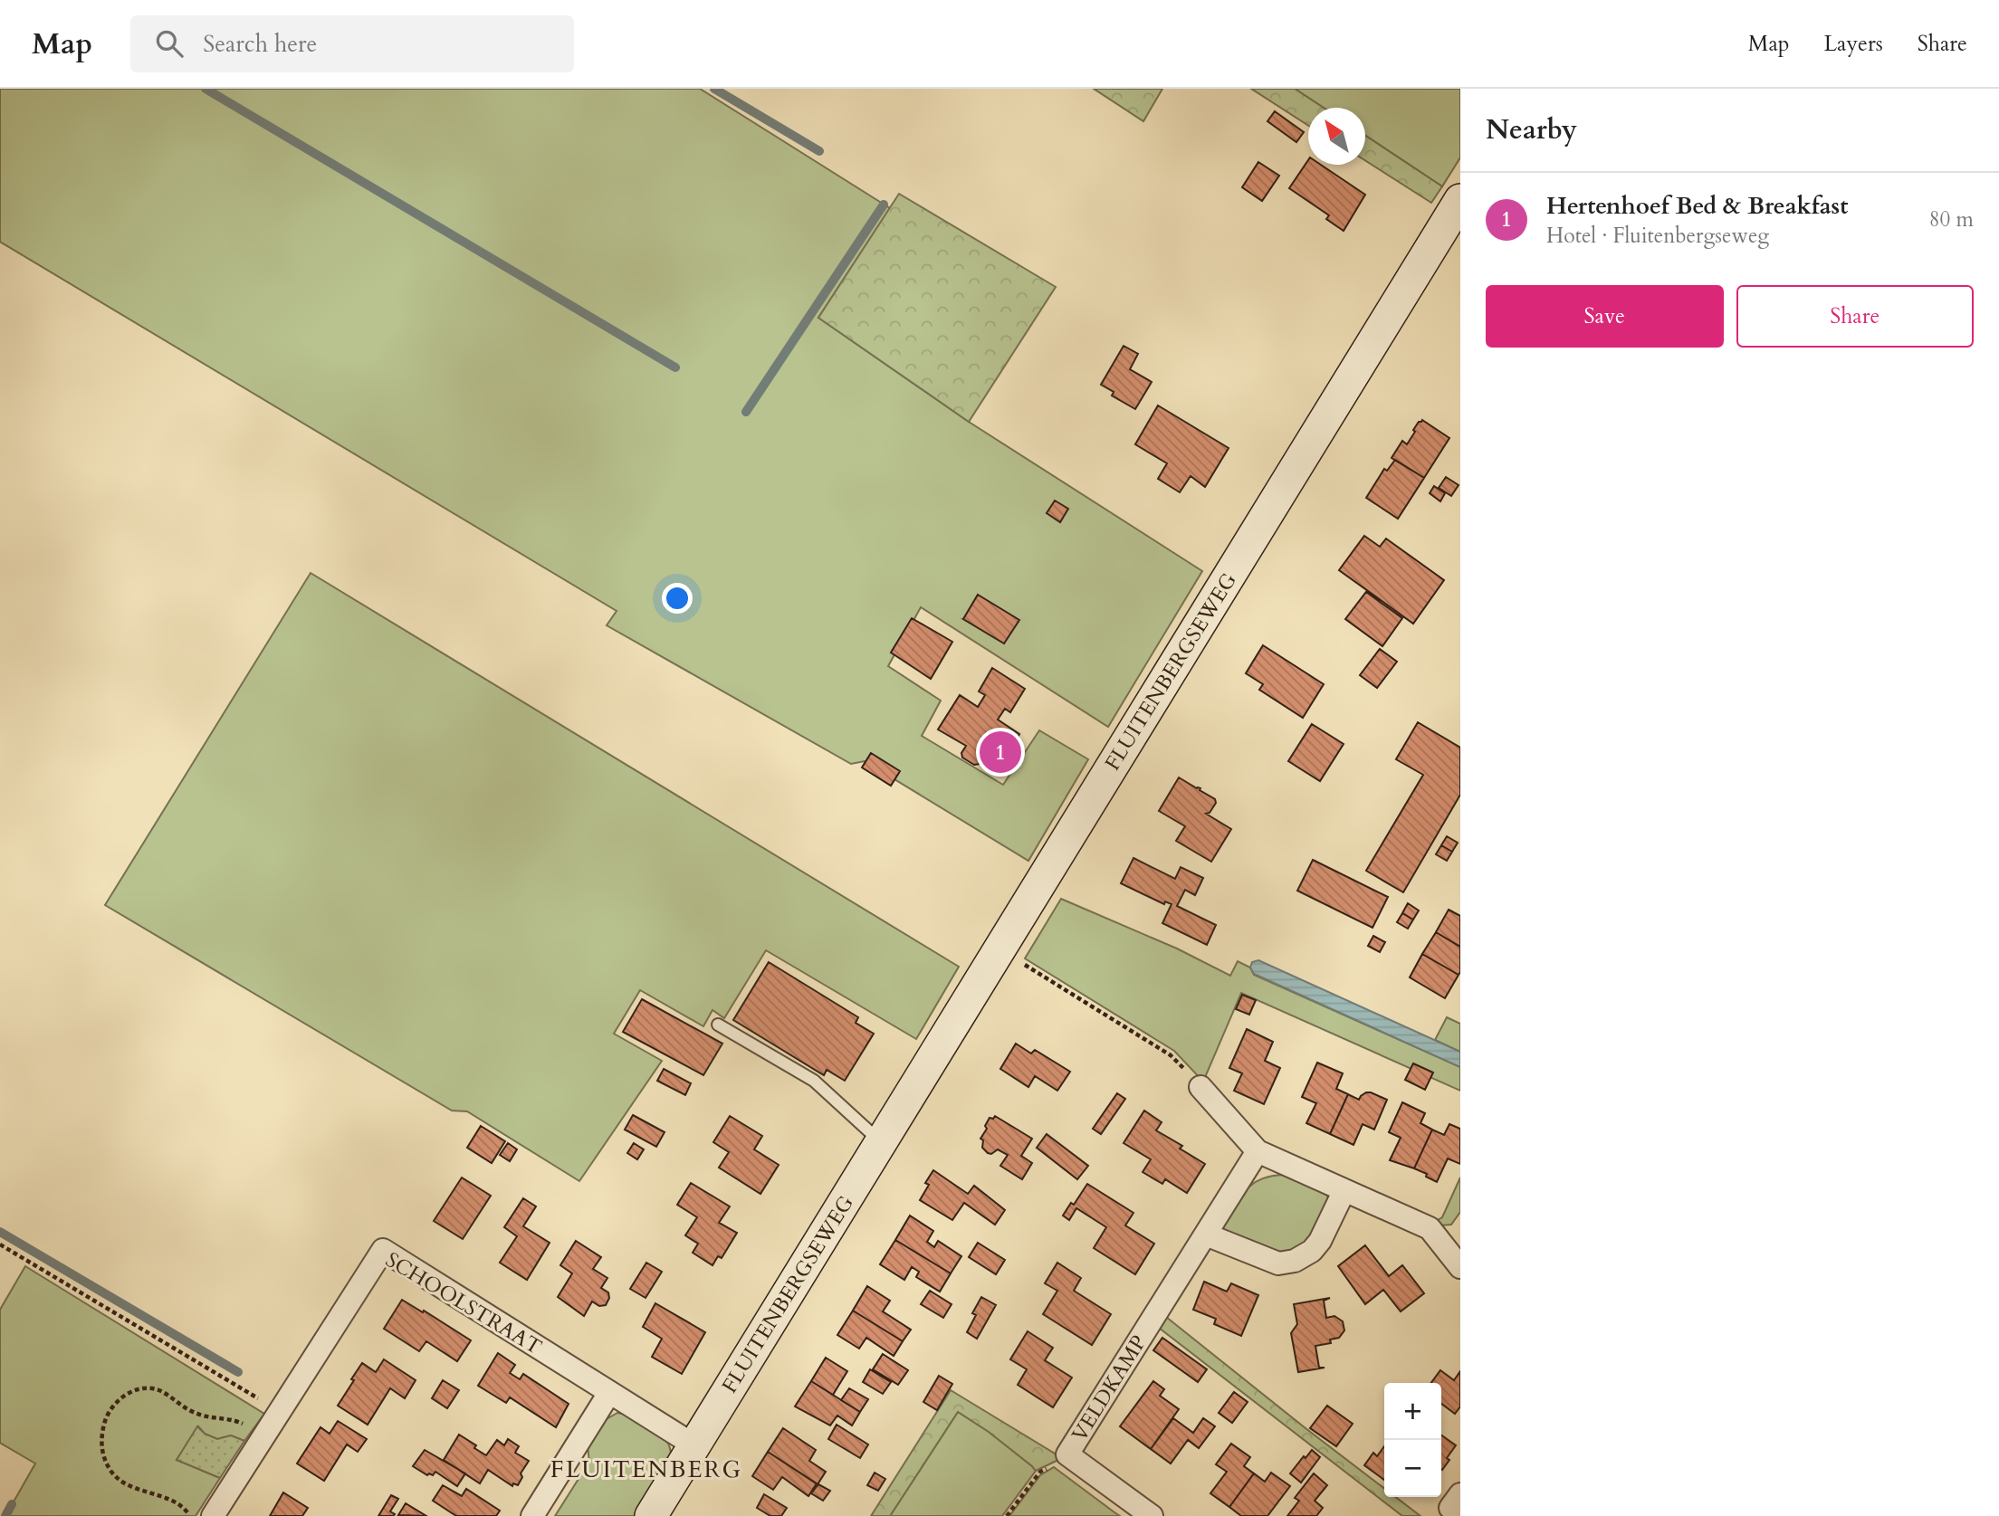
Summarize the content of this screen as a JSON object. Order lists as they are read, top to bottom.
{
  "streets": {
    "street": ["FLUITENBERGSEWEG", "SCHOOLSTRAAT", "VELDKAMP"]
  },
  "districts": ["FLUITENBERG"],
  "north": "top left",
  "page": {
    "header": "Map",
    "search": "Search here",
    "nav": ["Map", "Layers", "Share"],
    "heading": "Nearby",
    "list": [
      {
        "mark": "1",
        "name": "Hertenhoef Bed & Breakfast",
        "note": "Hotel · Fluitenbergseweg",
        "value": "80 m"
      }
    ],
    "buttons": ["Save", "Share"],
    "pins": "1",
    "map_buttons": ["+", "−"]
  }
}
